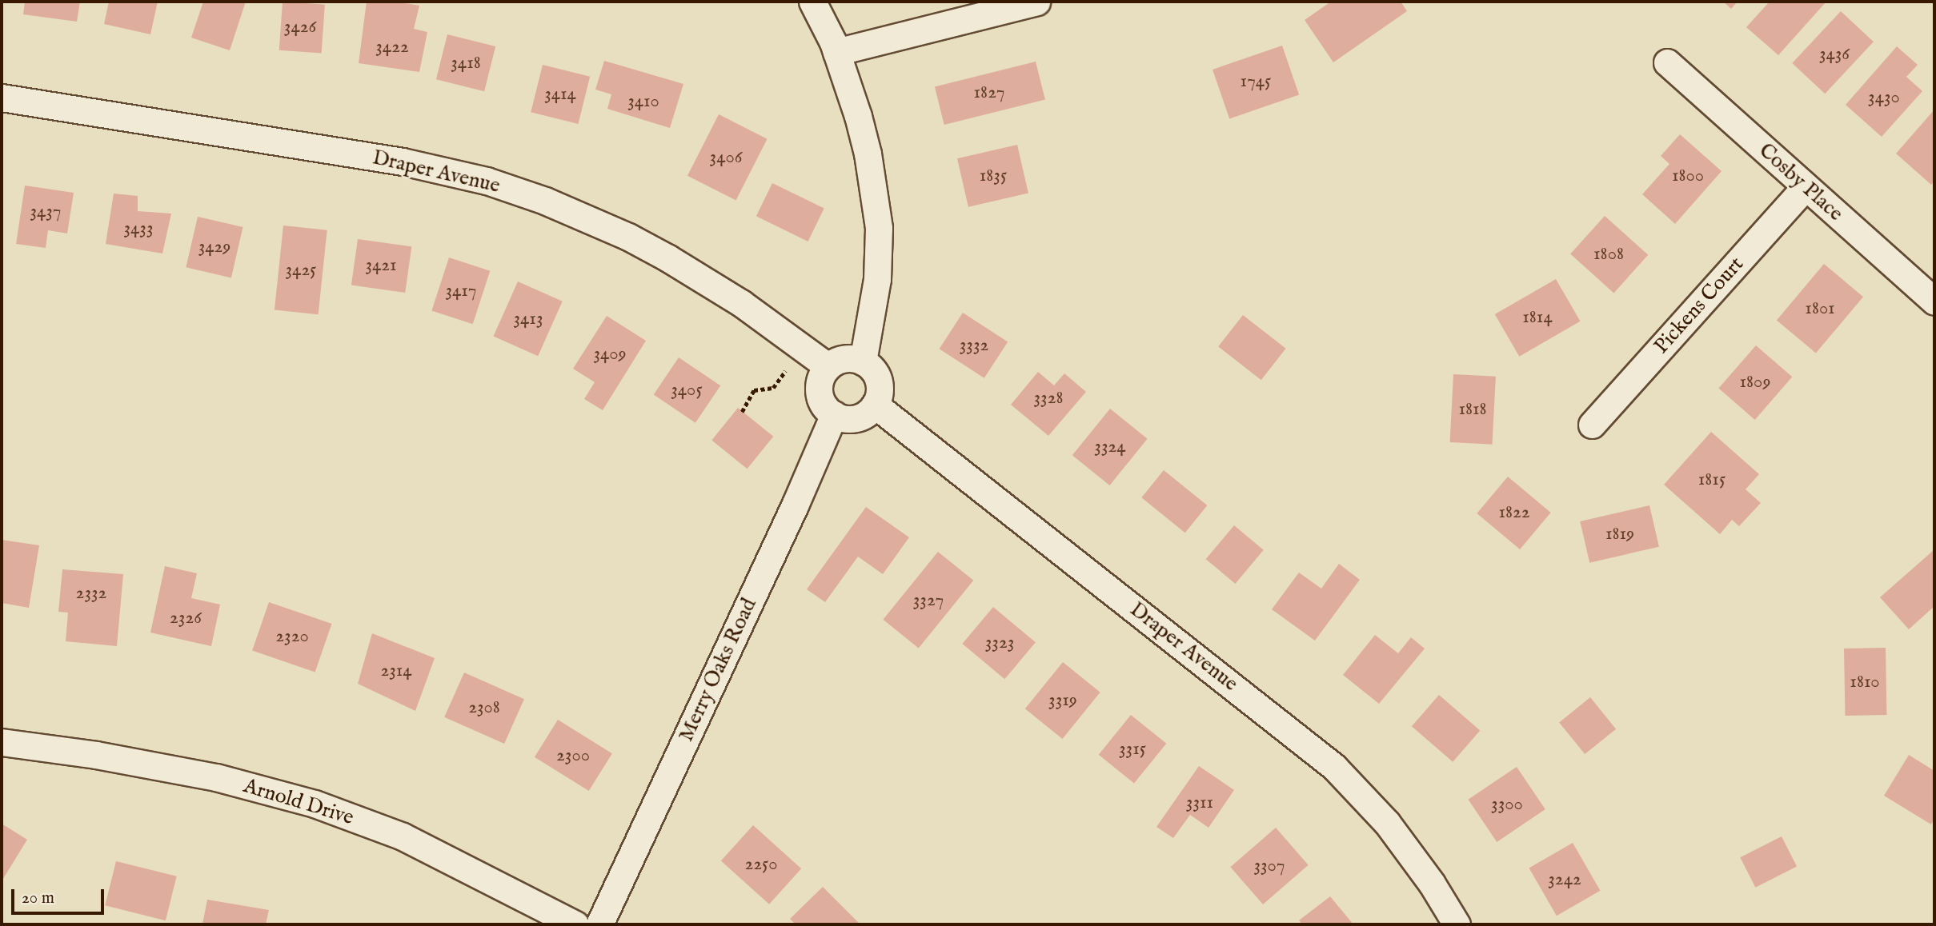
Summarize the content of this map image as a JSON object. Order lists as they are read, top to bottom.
{
  "streets": {
    "street": [
      "Draper Avenue",
      "Cosby Place",
      "Pickens Court",
      "Merry Oaks Road",
      "Arnold Drive"
    ]
  },
  "crossings": [
    ["Draper Avenue", "Merry Oaks Road"],
    ["Cosby Place", "Pickens Court"]
  ],
  "house_numbers": [
    "3426",
    "3422",
    "3436",
    "3418",
    "1745",
    "1827",
    "3414",
    "3430",
    "3410",
    "3406",
    "1835",
    "1800",
    "3437",
    "3433",
    "3429",
    "1808",
    "3421",
    "3425",
    "3417",
    "1801",
    "1814",
    "3413",
    "3332",
    "3409",
    "1809",
    "3405",
    "3328",
    "1818",
    "3324",
    "1815",
    "1822",
    "1819",
    "2332",
    "3327",
    "2326",
    "2320",
    "3323",
    "2314",
    "1810",
    "3319",
    "2308",
    "3315",
    "2300",
    "3311",
    "3300",
    "2250",
    "3307",
    "3242"
  ],
  "scale_bar": "20 m"
}
